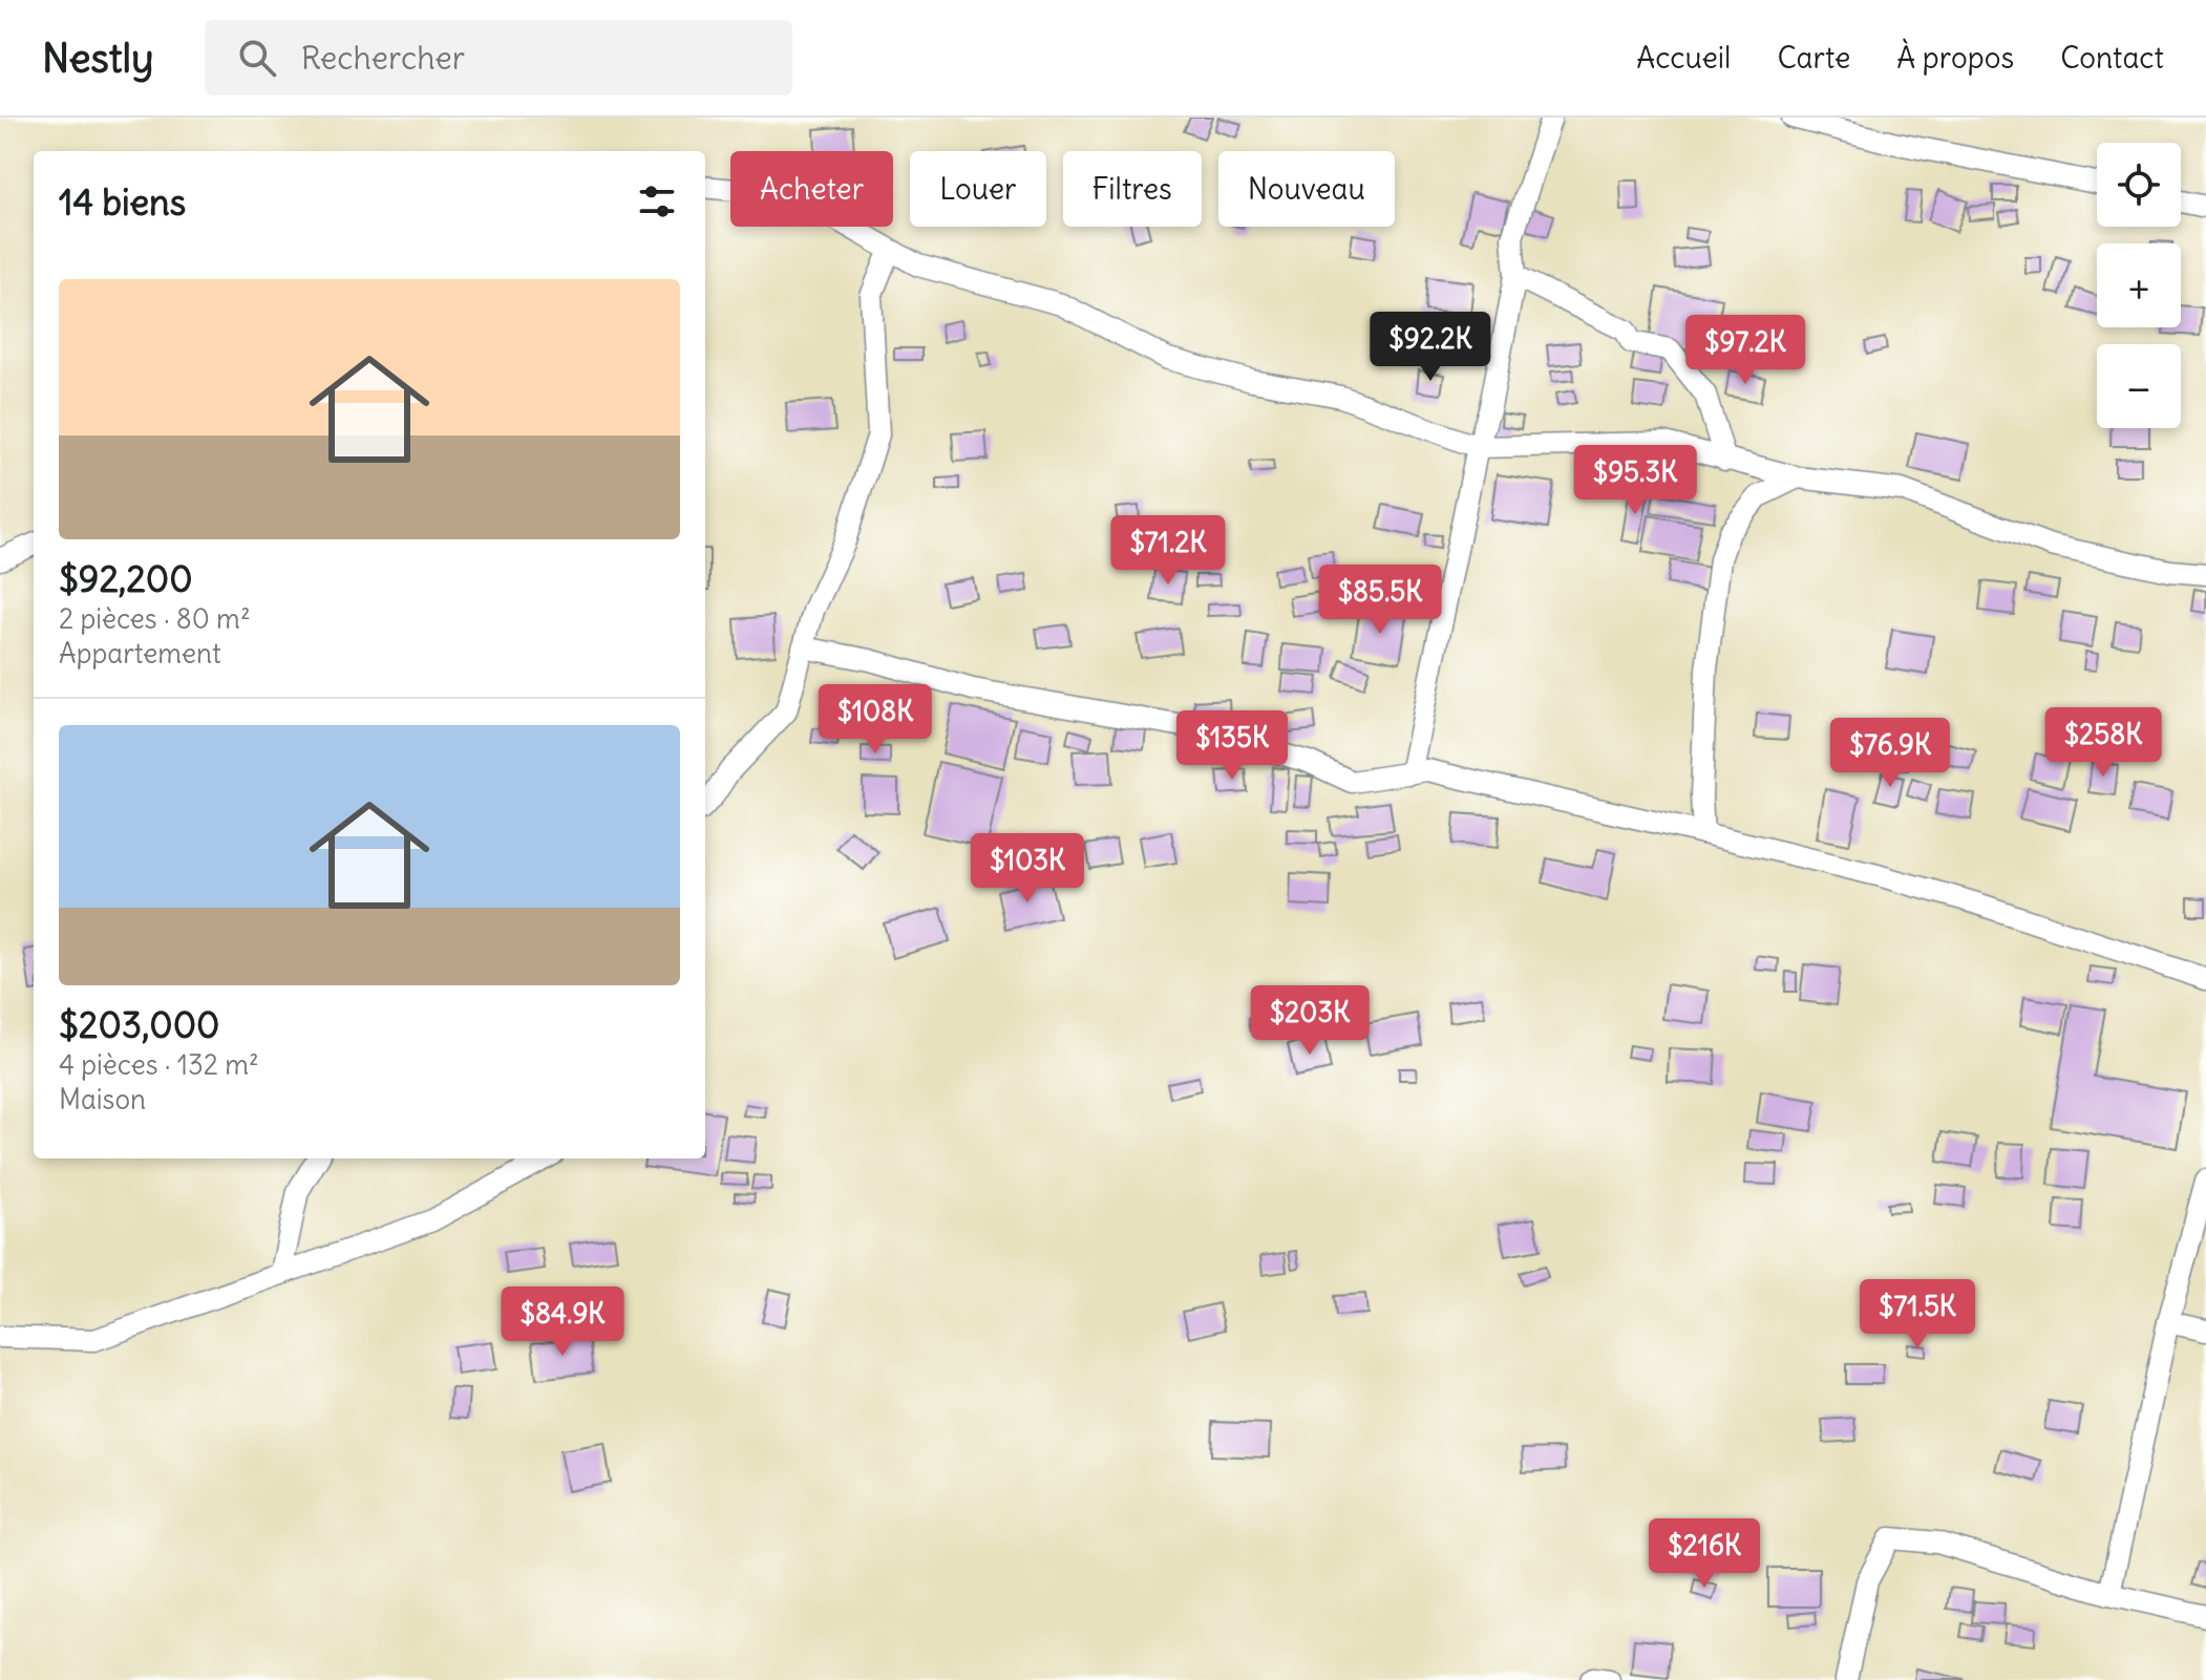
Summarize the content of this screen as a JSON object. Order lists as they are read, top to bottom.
{
  "page": {
    "header": "Nestly",
    "search": "Rechercher",
    "nav": [
      "Accueil",
      "Carte",
      "À propos",
      "Contact"
    ],
    "map_buttons": ["+", "−"],
    "chip": [
      "Acheter",
      "Louer",
      "Filtres",
      "Nouveau"
    ],
    "heading": "14 biens",
    "list": [
      {
        "name": "$92,200",
        "note": "2 pièces · 80 m² · Appartement"
      },
      {
        "name": "$203,000",
        "note": "4 pièces · 132 m² · Maison"
      }
    ],
    "price": [
      "$92.2K",
      "$97.2K",
      "$95.3K",
      "$71.2K",
      "$85.5K",
      "$108K",
      "$258K",
      "$135K",
      "$76.9K",
      "$103K",
      "$203K",
      "$71.5K",
      "$84.9K",
      "$216K"
    ]
  }
}
